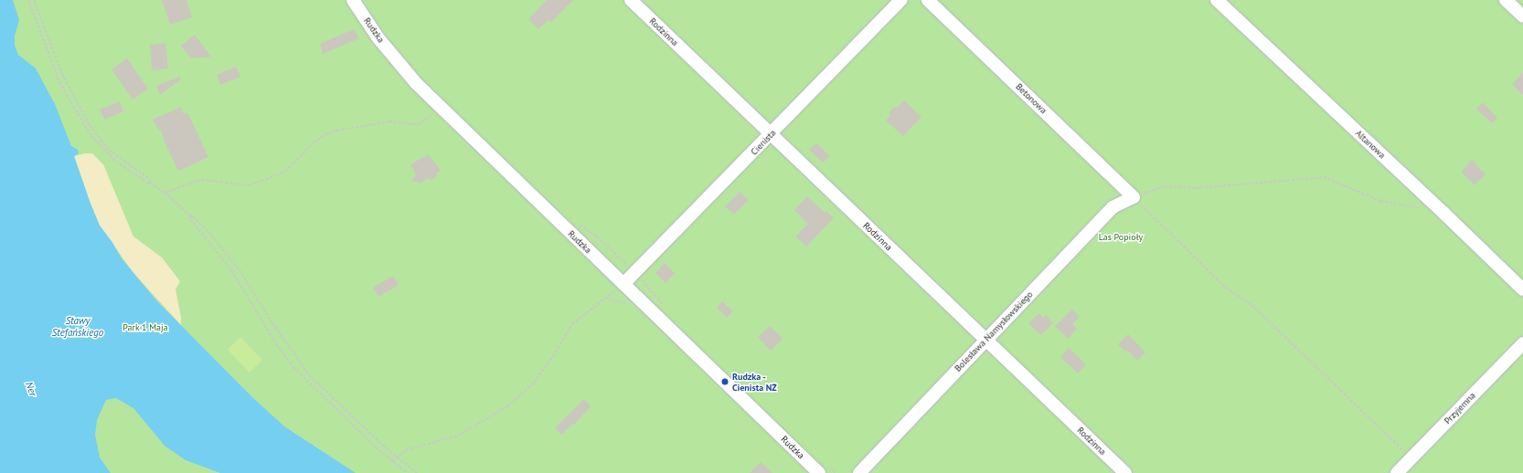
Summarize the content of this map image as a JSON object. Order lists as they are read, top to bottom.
{
  "streets": {
    "street": [
      "Rudzka",
      "Rodzinna",
      "Betonowa",
      "Cienista",
      "Altanowa",
      "Bolesława Namysłowskiego",
      "Przyjemna"
    ]
  },
  "crossings": [
    ["Rudzka", "Cienista"],
    ["Rodzinna", "Cienista"],
    ["Rodzinna", "Bolesława Namysłowskiego"],
    ["Betonowa", "Bolesława Namysłowskiego"]
  ],
  "water": ["Stawy Stefańskiego", "Ner"],
  "parks": ["Las Popioły", "Park 1 Maja"],
  "places": ["Rudzka - Cienista NŻ"]
}
